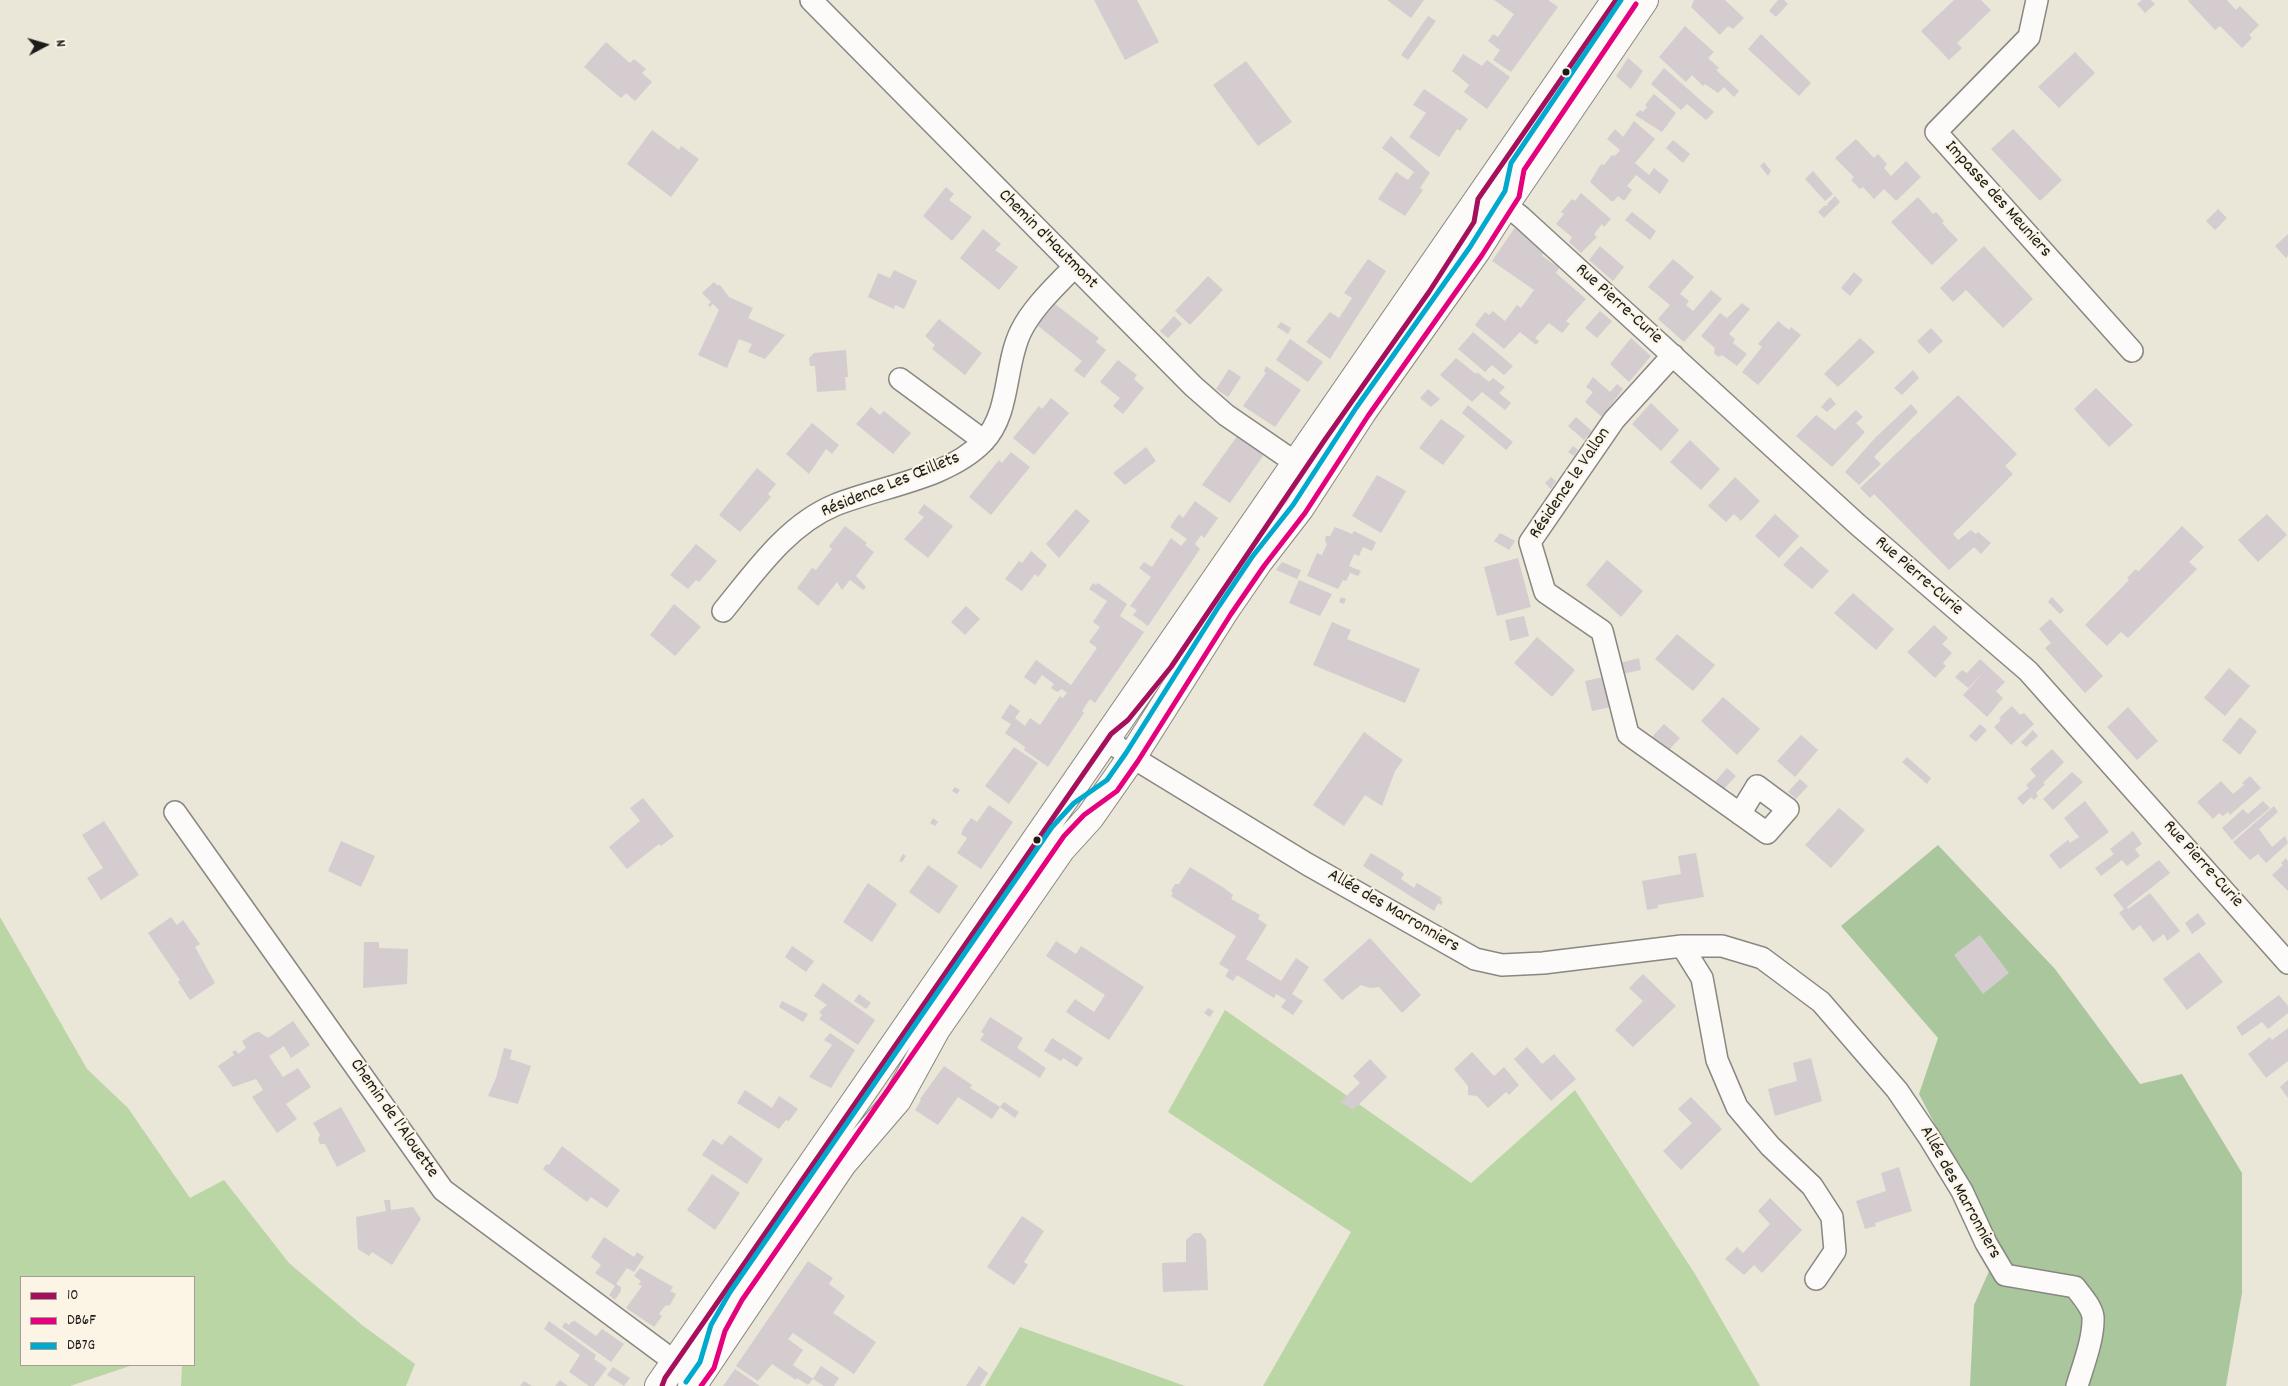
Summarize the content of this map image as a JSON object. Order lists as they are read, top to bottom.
{
  "streets": {
    "street": [
      "Impasse des Meuniers",
      "Chemin d'Hautmont",
      "Rue Pierre-Curie",
      "Résidence le Vallon",
      "Résidence Les Œillets",
      "Allée des Marronniers",
      "Chemin de l'Alouette"
    ]
  },
  "crossings": [
    ["Chemin d'Hautmont", "Résidence Les Œillets"],
    ["Rue Pierre-Curie", "Résidence le Vallon"]
  ],
  "lines": ["transit line 10", "transit line DB7G", "transit line DB6F"],
  "legend": ["10", "DB6F", "DB7G"],
  "north": "right"
}
